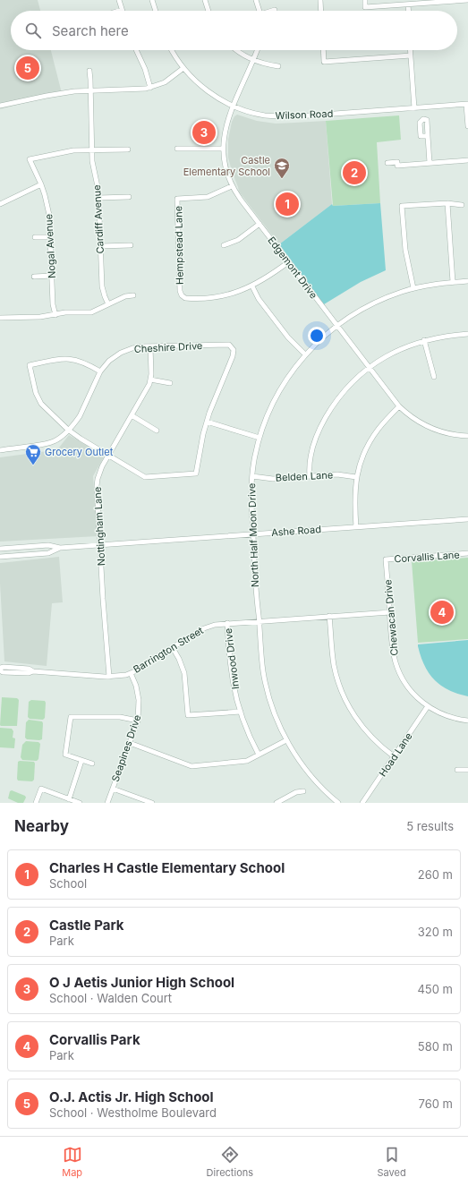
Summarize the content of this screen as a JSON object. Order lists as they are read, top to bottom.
{
  "streets": {
    "street": [
      "Wilson Road",
      "Cardiff Avenue",
      "Hempstead Lane",
      "Nogal Avenue",
      "Edgemont Drive",
      "Cheshire Drive",
      "Belden Lane",
      "Nottingham Lane",
      "Ashe Road",
      "North Half Moon Drive",
      "Corvallis Lane",
      "Chewacan Drive",
      "Barrington Street",
      "Inwood Drive",
      "Seapines Drive",
      "Hoad Lane"
    ]
  },
  "crossings": [
    ["Wilson Road", "Edgemont Drive"],
    ["Cardiff Avenue", "Nogal Avenue"],
    ["Hempstead Lane", "Edgemont Drive"],
    ["Edgemont Drive", "North Half Moon Drive"],
    ["Cheshire Drive", "Nottingham Lane"],
    ["Belden Lane", "North Half Moon Drive"],
    ["Nottingham Lane", "Ashe Road"],
    ["Nottingham Lane", "Barrington Street"],
    ["Ashe Road", "North Half Moon Drive"],
    ["North Half Moon Drive", "Barrington Street"],
    ["Corvallis Lane", "Chewacan Drive"],
    ["Chewacan Drive", "Barrington Street"],
    ["Chewacan Drive", "Hoad Lane"],
    ["Barrington Street", "Inwood Drive"],
    ["Barrington Street", "Seapines Drive"]
  ],
  "places": {
    "school or university": ["Castle Elementary School"],
    "supermarket": ["Grocery Outlet"]
  },
  "page": {
    "search": "Search here",
    "pins": [
      "5",
      "3",
      "2",
      "1",
      "4"
    ],
    "heading": ["Nearby", "5 results"],
    "list": [
      {
        "mark": "1",
        "name": "Charles H Castle Elementary School",
        "note": "School",
        "value": "260 m"
      },
      {
        "mark": "2",
        "name": "Castle Park",
        "note": "Park",
        "value": "320 m"
      },
      {
        "mark": "3",
        "name": "O J Aetis Junior High School",
        "note": "School · Walden Court",
        "value": "450 m"
      },
      {
        "mark": "4",
        "name": "Corvallis Park",
        "note": "Park",
        "value": "580 m"
      },
      {
        "mark": "5",
        "name": "O.J. Actis Jr. High School",
        "note": "School · Westholme Boulevard",
        "value": "760 m"
      }
    ],
    "nav": ["Map", "Directions", "Saved"]
  }
}
